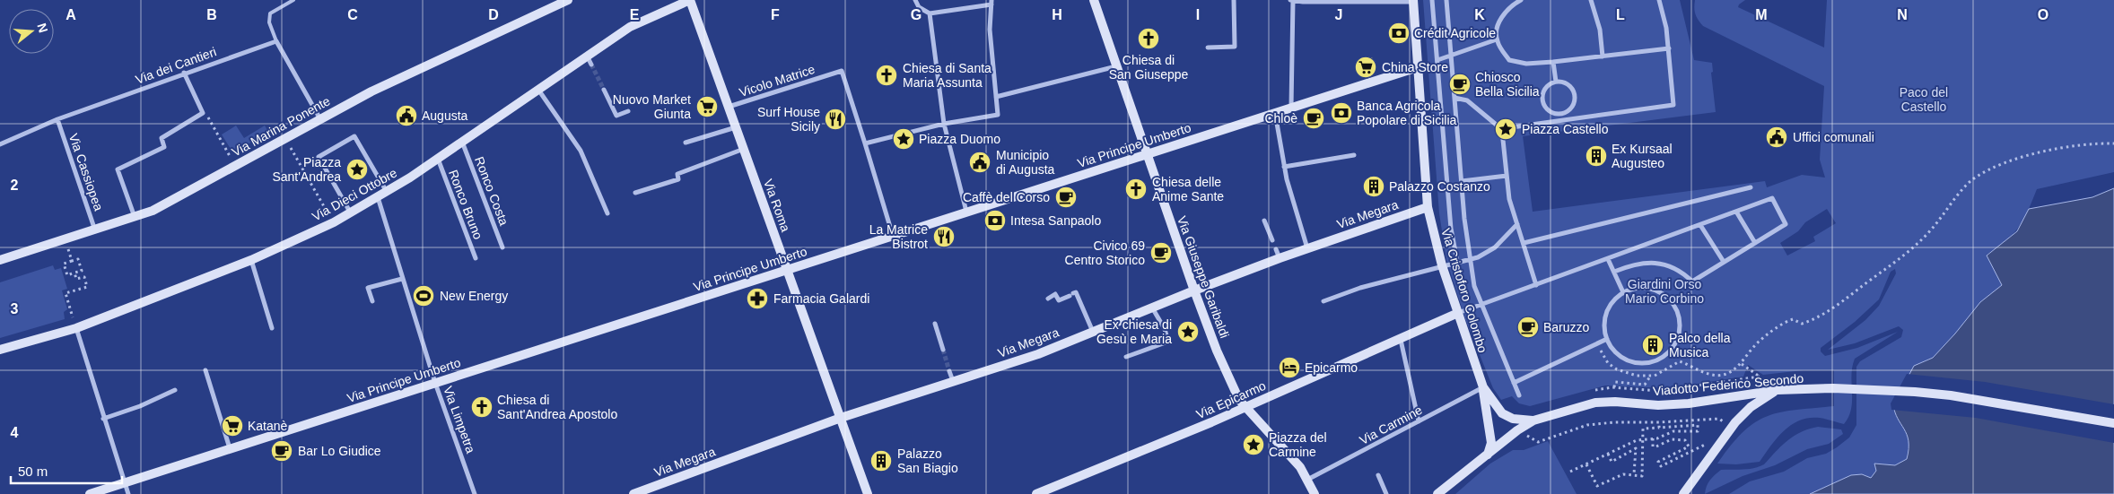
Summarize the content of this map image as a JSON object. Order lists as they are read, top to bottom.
{
  "streets": {
    "street": [
      "Via dei Cantieri",
      "Vicolo Matrice",
      "Via Marina Ponente",
      "Via Principe Umberto",
      "Via Cassiopea",
      "Ronco Costa",
      "Via Dieci Ottobre",
      "Ronco Bruno",
      "Via Roma",
      "Via Megara",
      "Via Giuseppe Garibaldi",
      "Via Cristoforo Colombo",
      "Viadotto Federico Secondo",
      "Via Epicarmo",
      "Via Limpetra",
      "Via Carmine"
    ]
  },
  "crossings": [
    ["Via dei Cantieri", "Via Cassiopea"],
    ["Vicolo Matrice", "Via Roma"],
    ["Via Marina Ponente", "Via Cassiopea"],
    ["Via Principe Umberto", "Via Roma"],
    ["Via Principe Umberto", "Via Giuseppe Garibaldi"],
    ["Via Principe Umberto", "Via Cristoforo Colombo"],
    ["Via Principe Umberto", "Via Limpetra"],
    ["Ronco Costa", "Via Dieci Ottobre"],
    ["Via Dieci Ottobre", "Ronco Bruno"],
    ["Via Dieci Ottobre", "Via Roma"],
    ["Via Dieci Ottobre", "Via Limpetra"],
    ["Via Roma", "Via Megara"],
    ["Via Megara", "Via Giuseppe Garibaldi"],
    ["Via Megara", "Via Cristoforo Colombo"],
    ["Via Giuseppe Garibaldi", "Via Epicarmo"],
    ["Via Giuseppe Garibaldi", "Via Carmine"],
    ["Via Cristoforo Colombo", "Viadotto Federico Secondo"],
    ["Via Cristoforo Colombo", "Via Epicarmo"],
    ["Via Cristoforo Colombo", "Via Carmine"]
  ],
  "parks": ["Paco del Castello", "Giardini Orso Mario Corbino"],
  "places": {
    "bank": ["Crédit Agricole", "Banca Agricola Popolare di Sicilia", "Intesa Sanpaolo"],
    "church": [
      "Chiesa di San Giuseppe",
      "Chiesa di Santa Maria Assunta",
      "Chiesa delle Anime Sante",
      "Chiesa di Sant'Andrea Apostolo"
    ],
    "supermarket": ["China Store", "Nuovo Market Giunta", "Katanè"],
    "cafe": [
      "Chiosco Bella Sicilia",
      "Chloè",
      "Caffè del Corso",
      "Civico 69 Centro Storico",
      "Baruzzo",
      "Bar Lo Giudice"
    ],
    "public building": ["Augusta", "Uffici comunali", "Municipio di Augusta"],
    "restaurant": ["Surf House Sicily", "La Matrice Bistrot"],
    "place": [
      "Piazza Castello",
      "Piazza Duomo",
      "Piazza Sant'Andrea",
      "Ex chiesa di Gesù e Maria",
      "Piazza del Carmine"
    ],
    "building": [
      "Ex Kursaal Augusteo",
      "Palazzo Costanzo",
      "Palco della Musica",
      "Palazzo San Biagio"
    ],
    "sports": ["New Energy"],
    "pharmacy": ["Farmacia Galardi"],
    "hotel": ["Epicarmo"]
  },
  "scale_bar": "50 m",
  "north": "right",
  "grid": {
    "columns": [
      "A",
      "B",
      "C",
      "D",
      "E",
      "F",
      "G",
      "H",
      "I",
      "J",
      "K",
      "L",
      "M",
      "N",
      "O"
    ],
    "rows": ["2", "3", "4"]
  }
}
